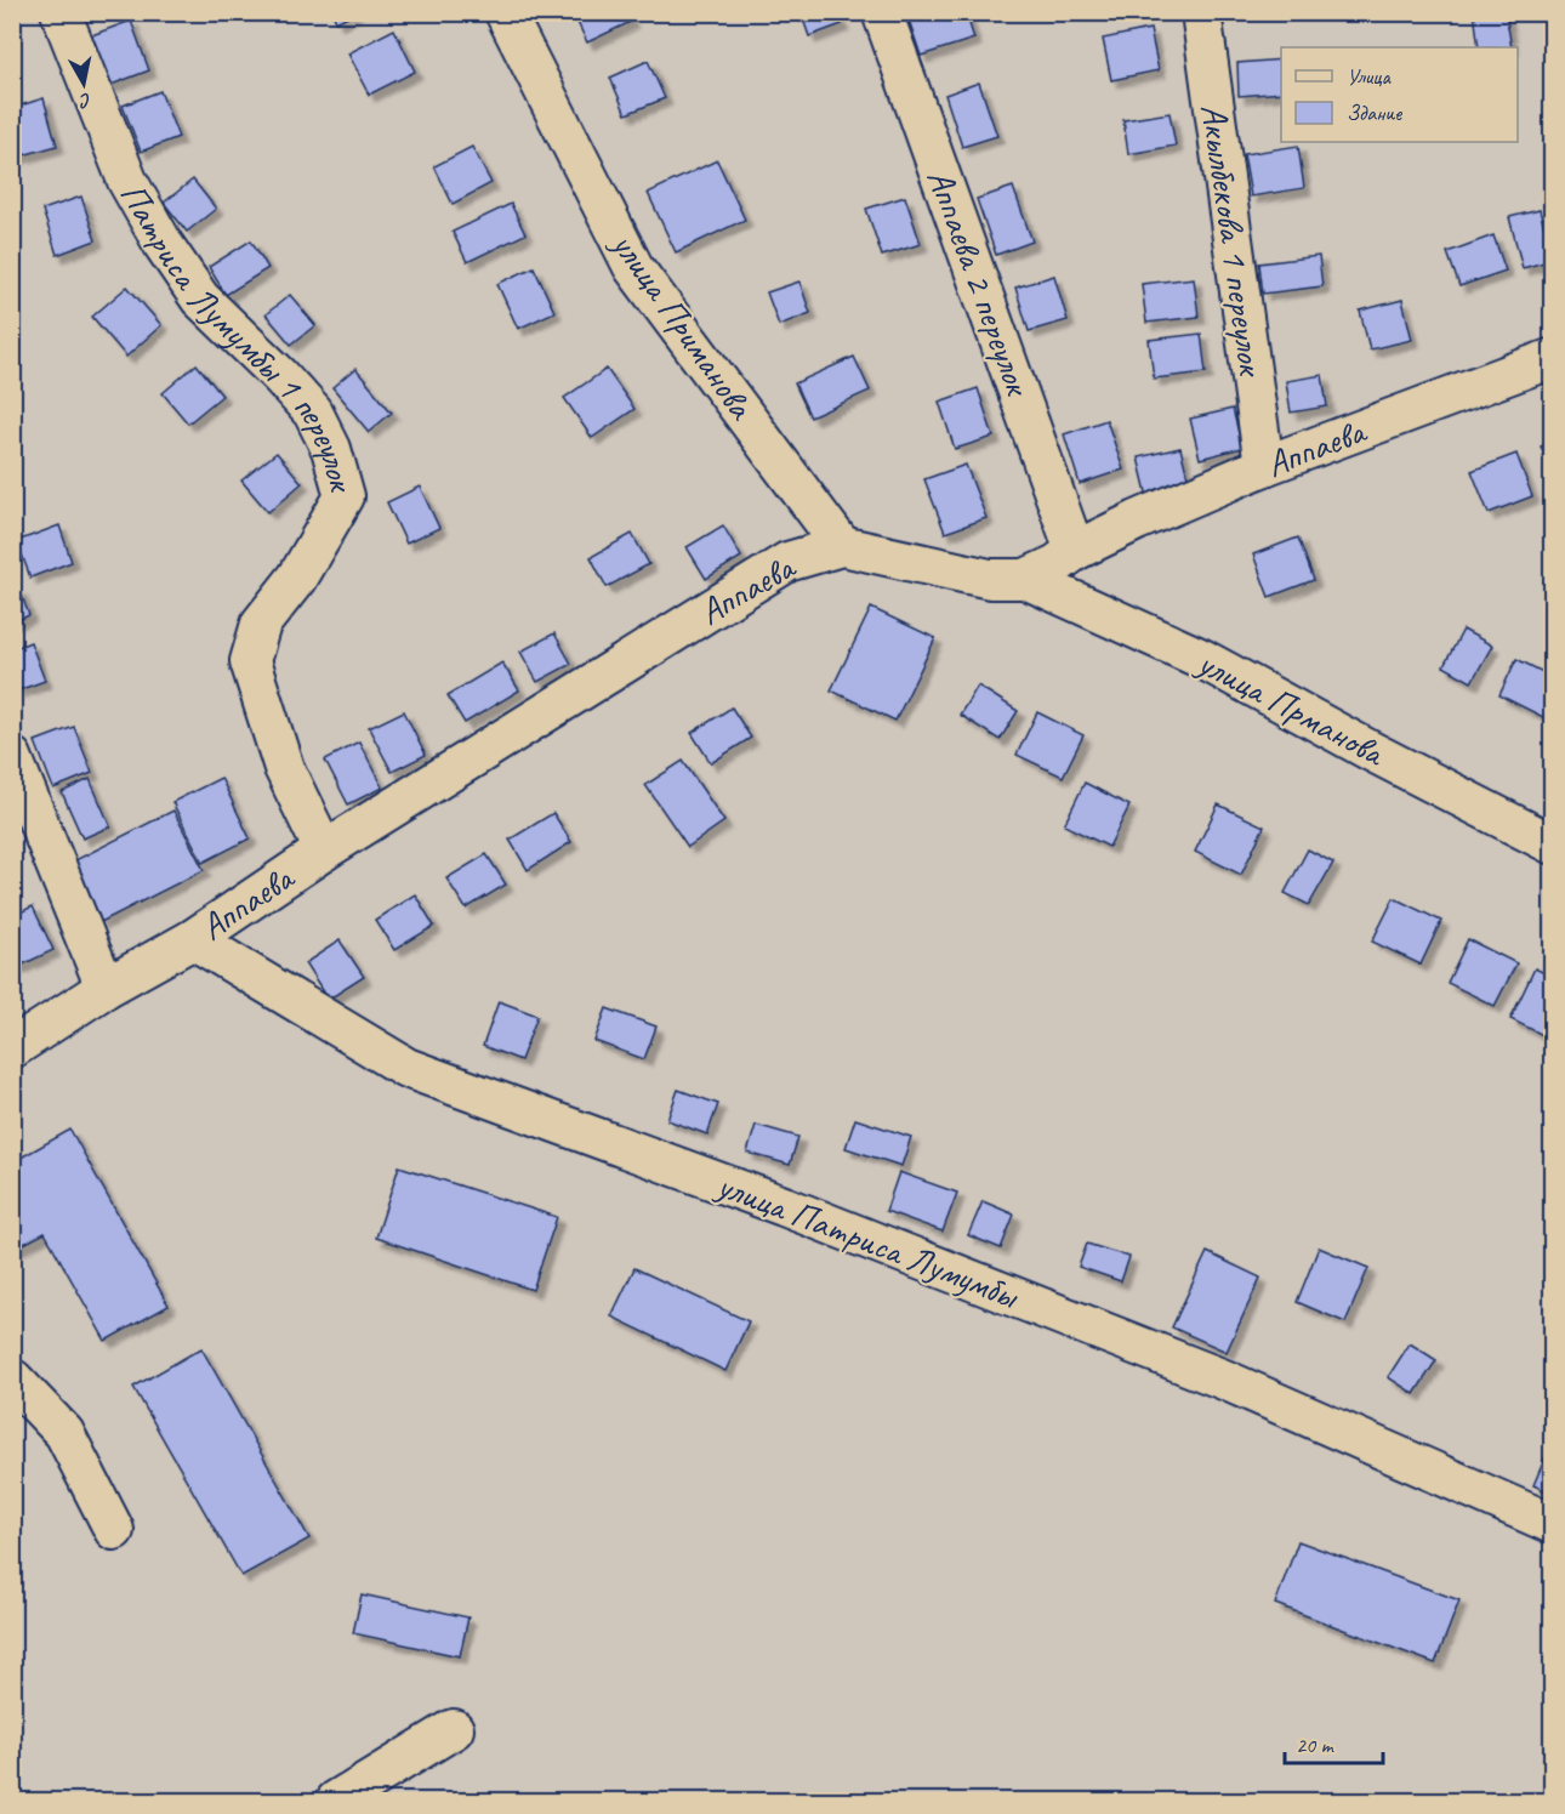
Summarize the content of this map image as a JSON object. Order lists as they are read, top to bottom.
{
  "streets": {
    "street": [
      "Акылбекова 1 переулок",
      "Аппаева 2 переулок",
      "улица Приманова",
      "Патриса Лумумбы 1 переулок",
      "Аппаева",
      "улица Прманова",
      "улица Патриса Лумумбы"
    ]
  },
  "crossings": [
    ["Акылбекова 1 переулок", "Аппаева"],
    ["Аппаева 2 переулок", "Аппаева"],
    ["улица Приманова", "Аппаева"],
    ["Патриса Лумумбы 1 переулок", "Аппаева"],
    ["Аппаева", "улица Прманова"],
    ["Аппаева", "улица Патриса Лумумбы"]
  ],
  "legend": ["Улица", "Здание"],
  "scale_bar": "20 m",
  "north": "bottom"
}
